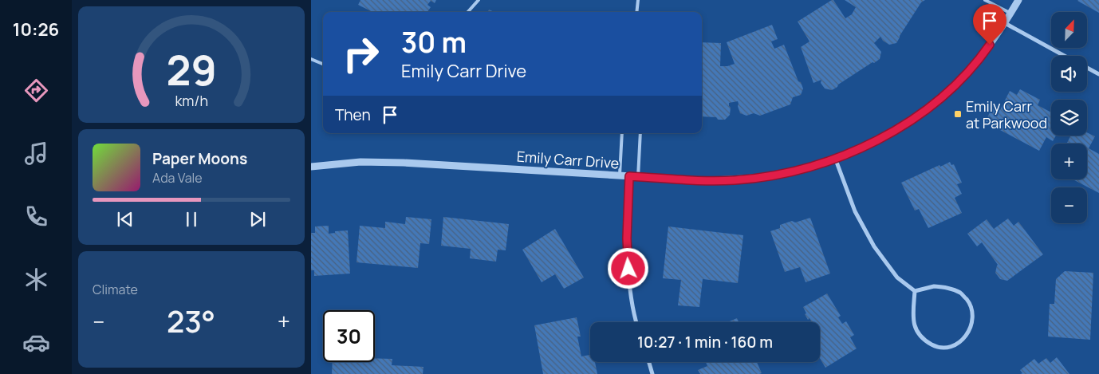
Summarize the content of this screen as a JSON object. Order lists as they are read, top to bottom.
{
  "streets": {
    "street": ["Emily Carr Drive"]
  },
  "places": {
    "transit": ["Emily Carr at Parkwood"]
  },
  "north": "top right",
  "page": {
    "tabs": "10:26",
    "map_buttons": ["+", "−"],
    "turn": ["30 m", "Emily Carr Drive"],
    "then": "Then",
    "song": ["Paper Moons", "Ada Vale"],
    "tile": "Climate",
    "heat": ["−", "23°", "+"],
    "limit": "30",
    "trip": "10:27 · 1 min · 160 m",
    "gauge": ["29", "km/h"]
  }
}
